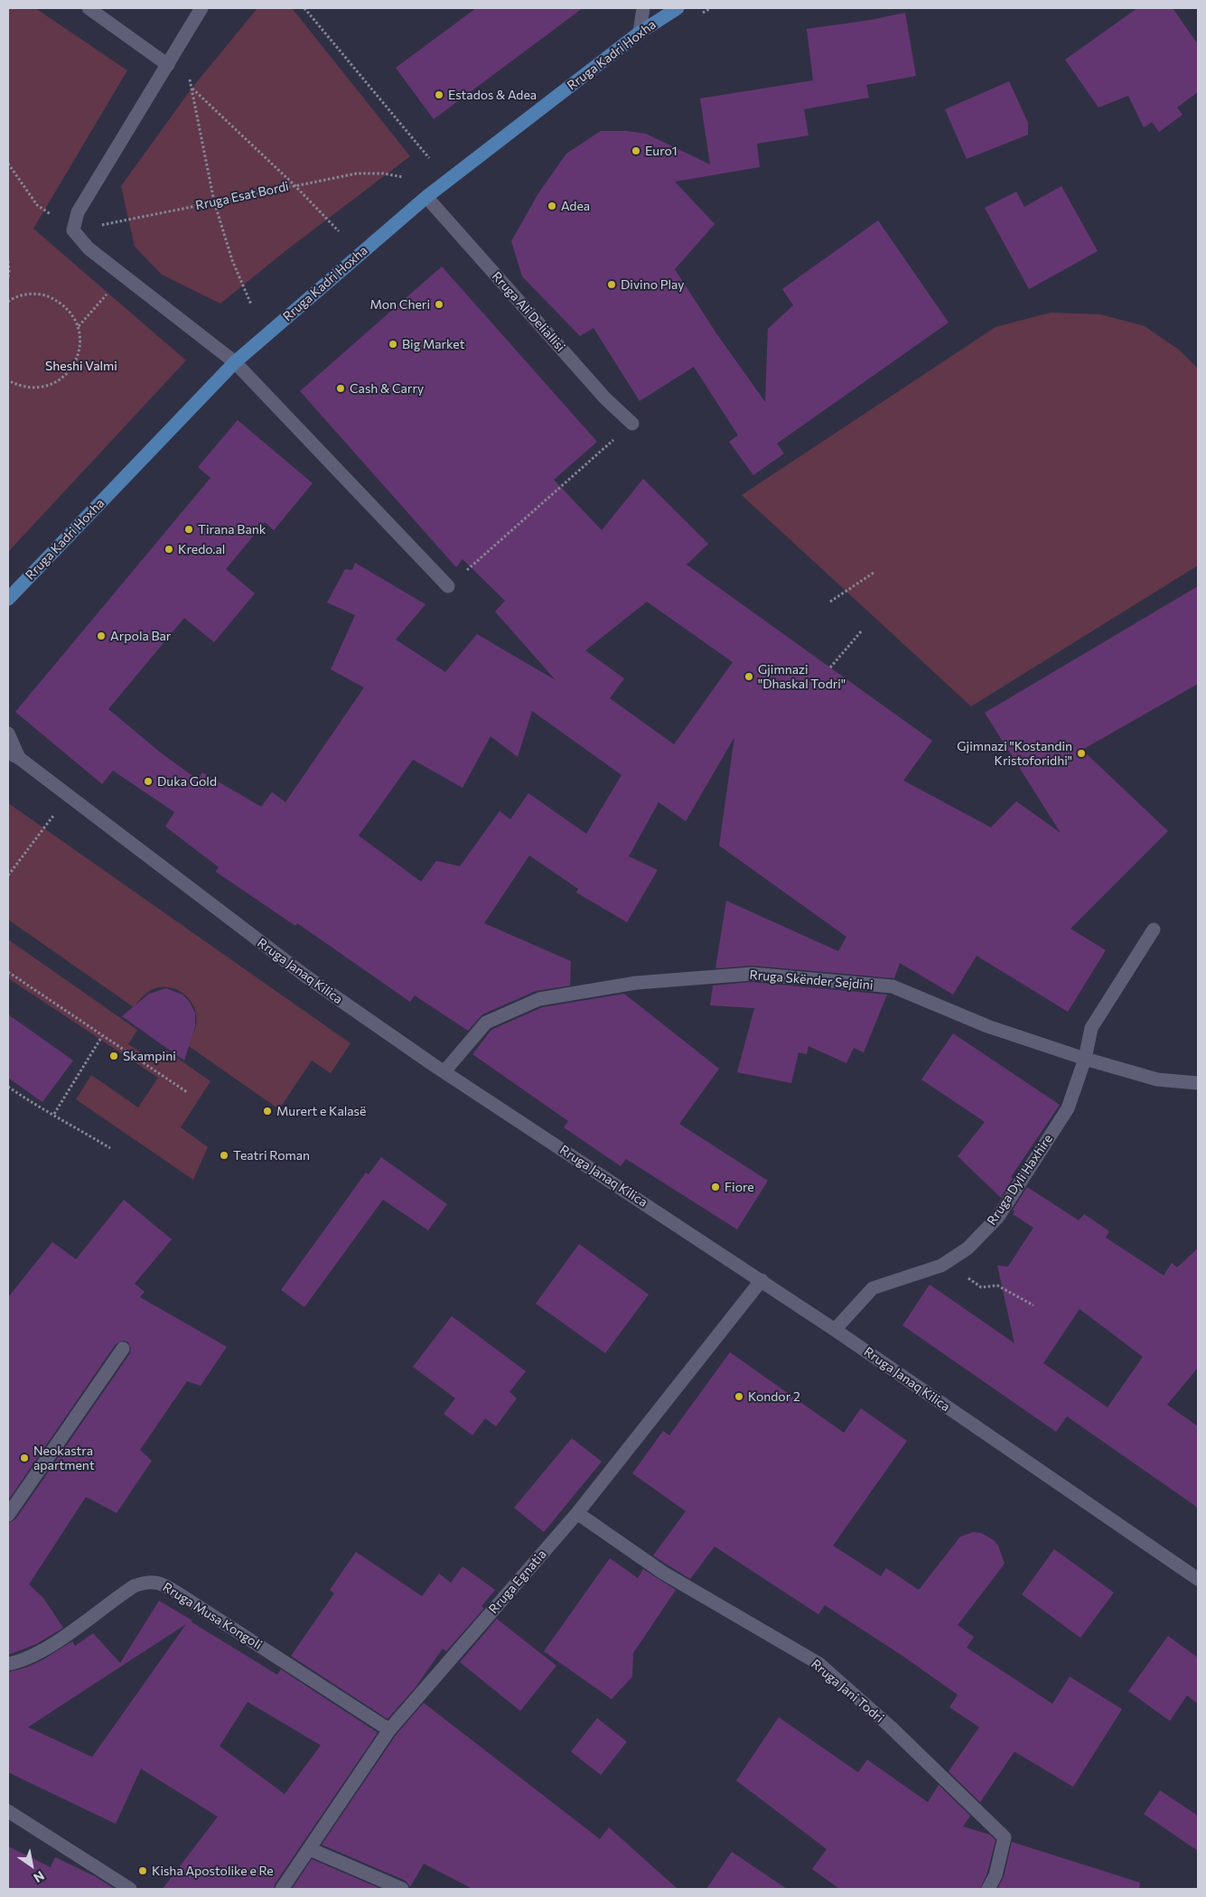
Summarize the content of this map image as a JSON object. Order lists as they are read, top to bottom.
{
  "streets": {
    "main road": ["Rruga Kadri Hoxha"],
    "street": [
      "Rruga Ali Deliallisi",
      "Rruga Janaq Kilica",
      "Rruga Skënder Sejdini",
      "Rruga Dyli Haxhire",
      "Rruga Egnatia",
      "Rruga Musa Kongoli",
      "Rruga Jani Todri"
    ],
    "path": ["Rruga Esat Bordi"]
  },
  "crossings": [
    ["Rruga Kadri Hoxha", "Rruga Ali Deliallisi"],
    ["Rruga Janaq Kilica", "Rruga Skënder Sejdini"],
    ["Rruga Janaq Kilica", "Rruga Dyli Haxhire"],
    ["Rruga Janaq Kilica", "Rruga Egnatia"],
    ["Rruga Skënder Sejdini", "Rruga Dyli Haxhire"],
    ["Rruga Egnatia", "Rruga Musa Kongoli"],
    ["Rruga Egnatia", "Rruga Jani Todri"]
  ],
  "parks": ["Sheshi Valmi"],
  "places": [
    "Estados & Adea",
    "Euro1",
    "Adea",
    "Divino Play",
    "Mon Cheri",
    "Big Market",
    "Cash & Carry",
    "Tirana Bank",
    "Kredo.al",
    "Arpola Bar",
    "Gjimnazi \"Dhaskal Todri\"",
    "Gjimnazi \"Kostandin Kristoforidhi\"",
    "Duka Gold",
    "Skampini",
    "Murert e Kalasë",
    "Teatri Roman",
    "Fiore",
    "Kondor 2",
    "Neokastra apartment",
    "Kisha Apostolike e Re"
  ],
  "north": "bottom right"
}
